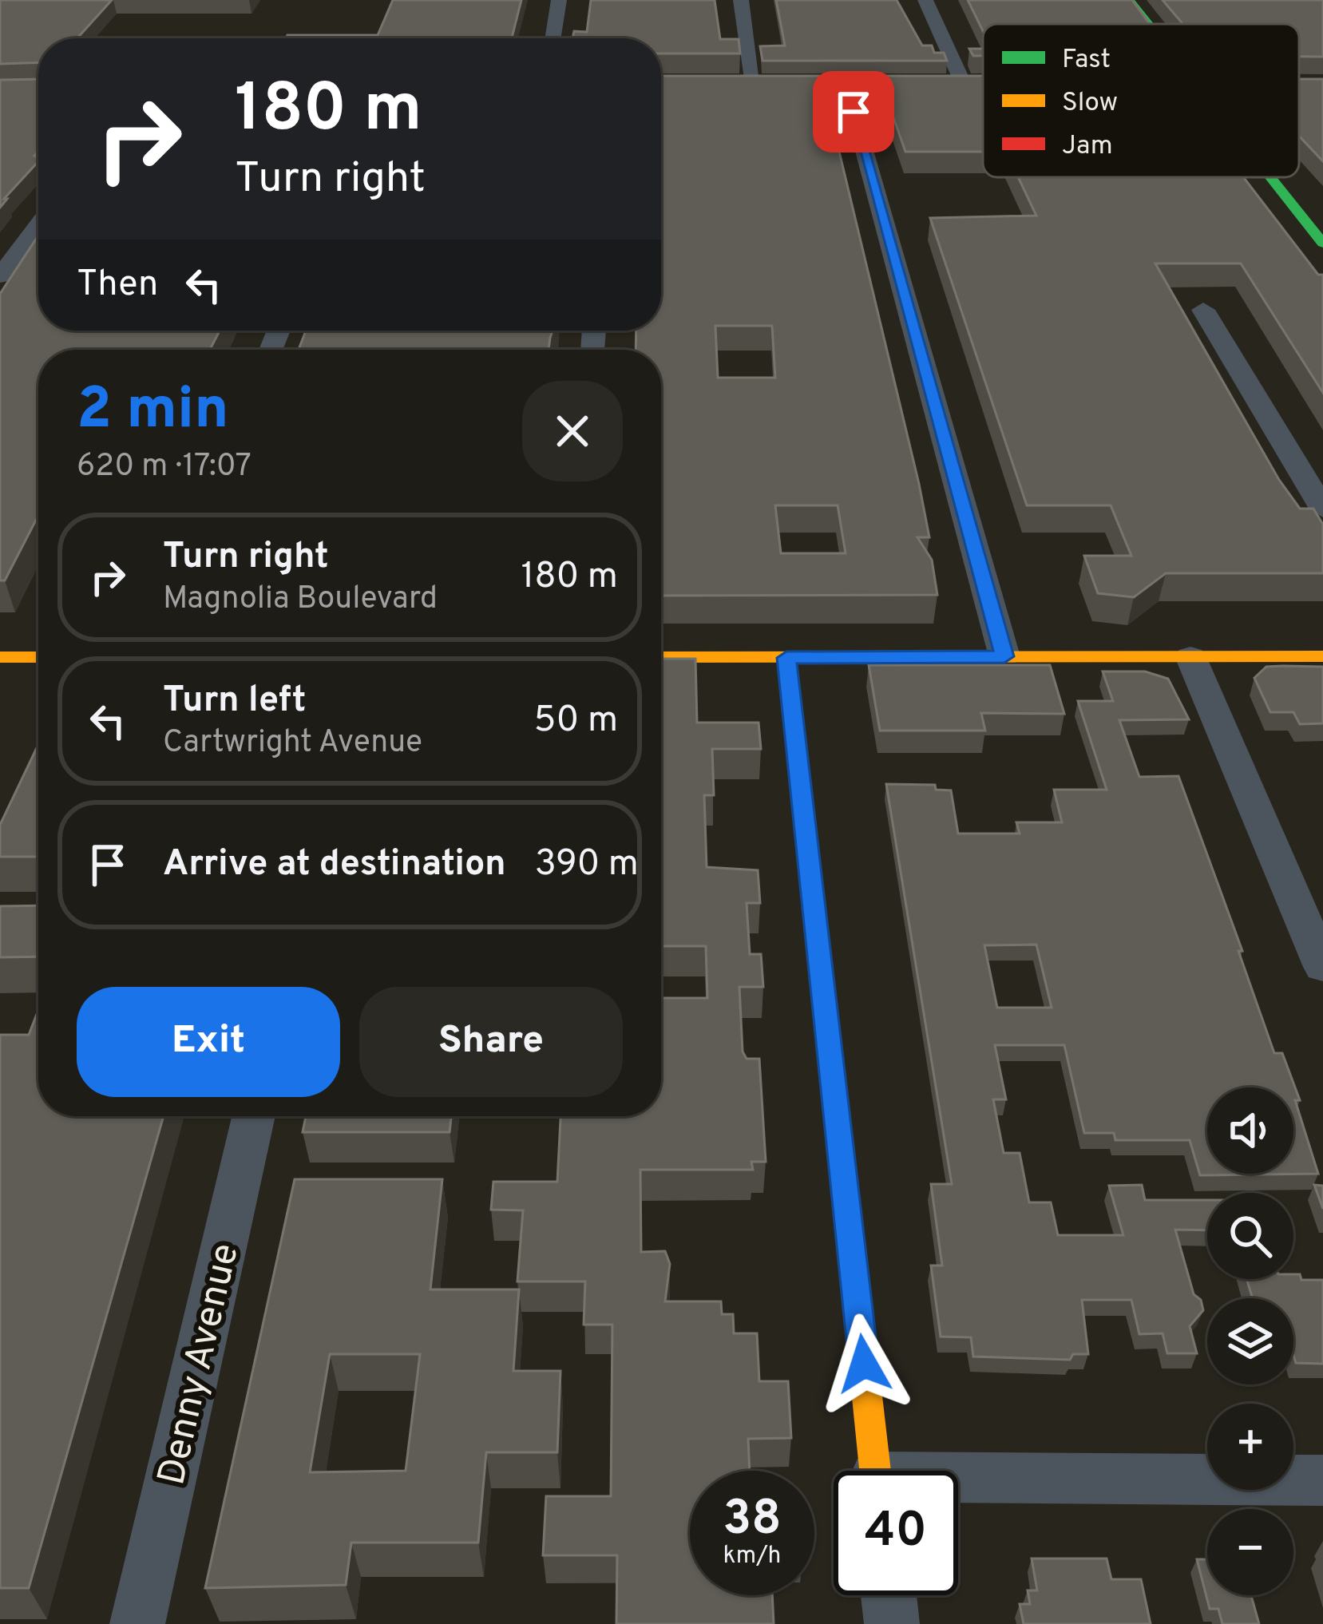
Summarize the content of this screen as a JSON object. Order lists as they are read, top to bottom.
{
  "streets": {
    "street": ["Denny Avenue"]
  },
  "legend": ["Fast", "Slow", "Jam"],
  "page": {
    "turn": ["180 m", "Turn right"],
    "then": "Then",
    "heading": ["2 min", "620 m · 17:07"],
    "list": [
      {
        "name": "Turn right",
        "note": "Magnolia Boulevard",
        "value": "180 m"
      },
      {
        "name": "Turn left",
        "note": "Cartwright Avenue",
        "value": "50 m"
      },
      {
        "name": "Arrive at destination",
        "value": "390 m"
      }
    ],
    "buttons": ["Exit", "Share"],
    "map_buttons": ["+", "−"],
    "speed": "38 km/h",
    "limit": "40"
  }
}
